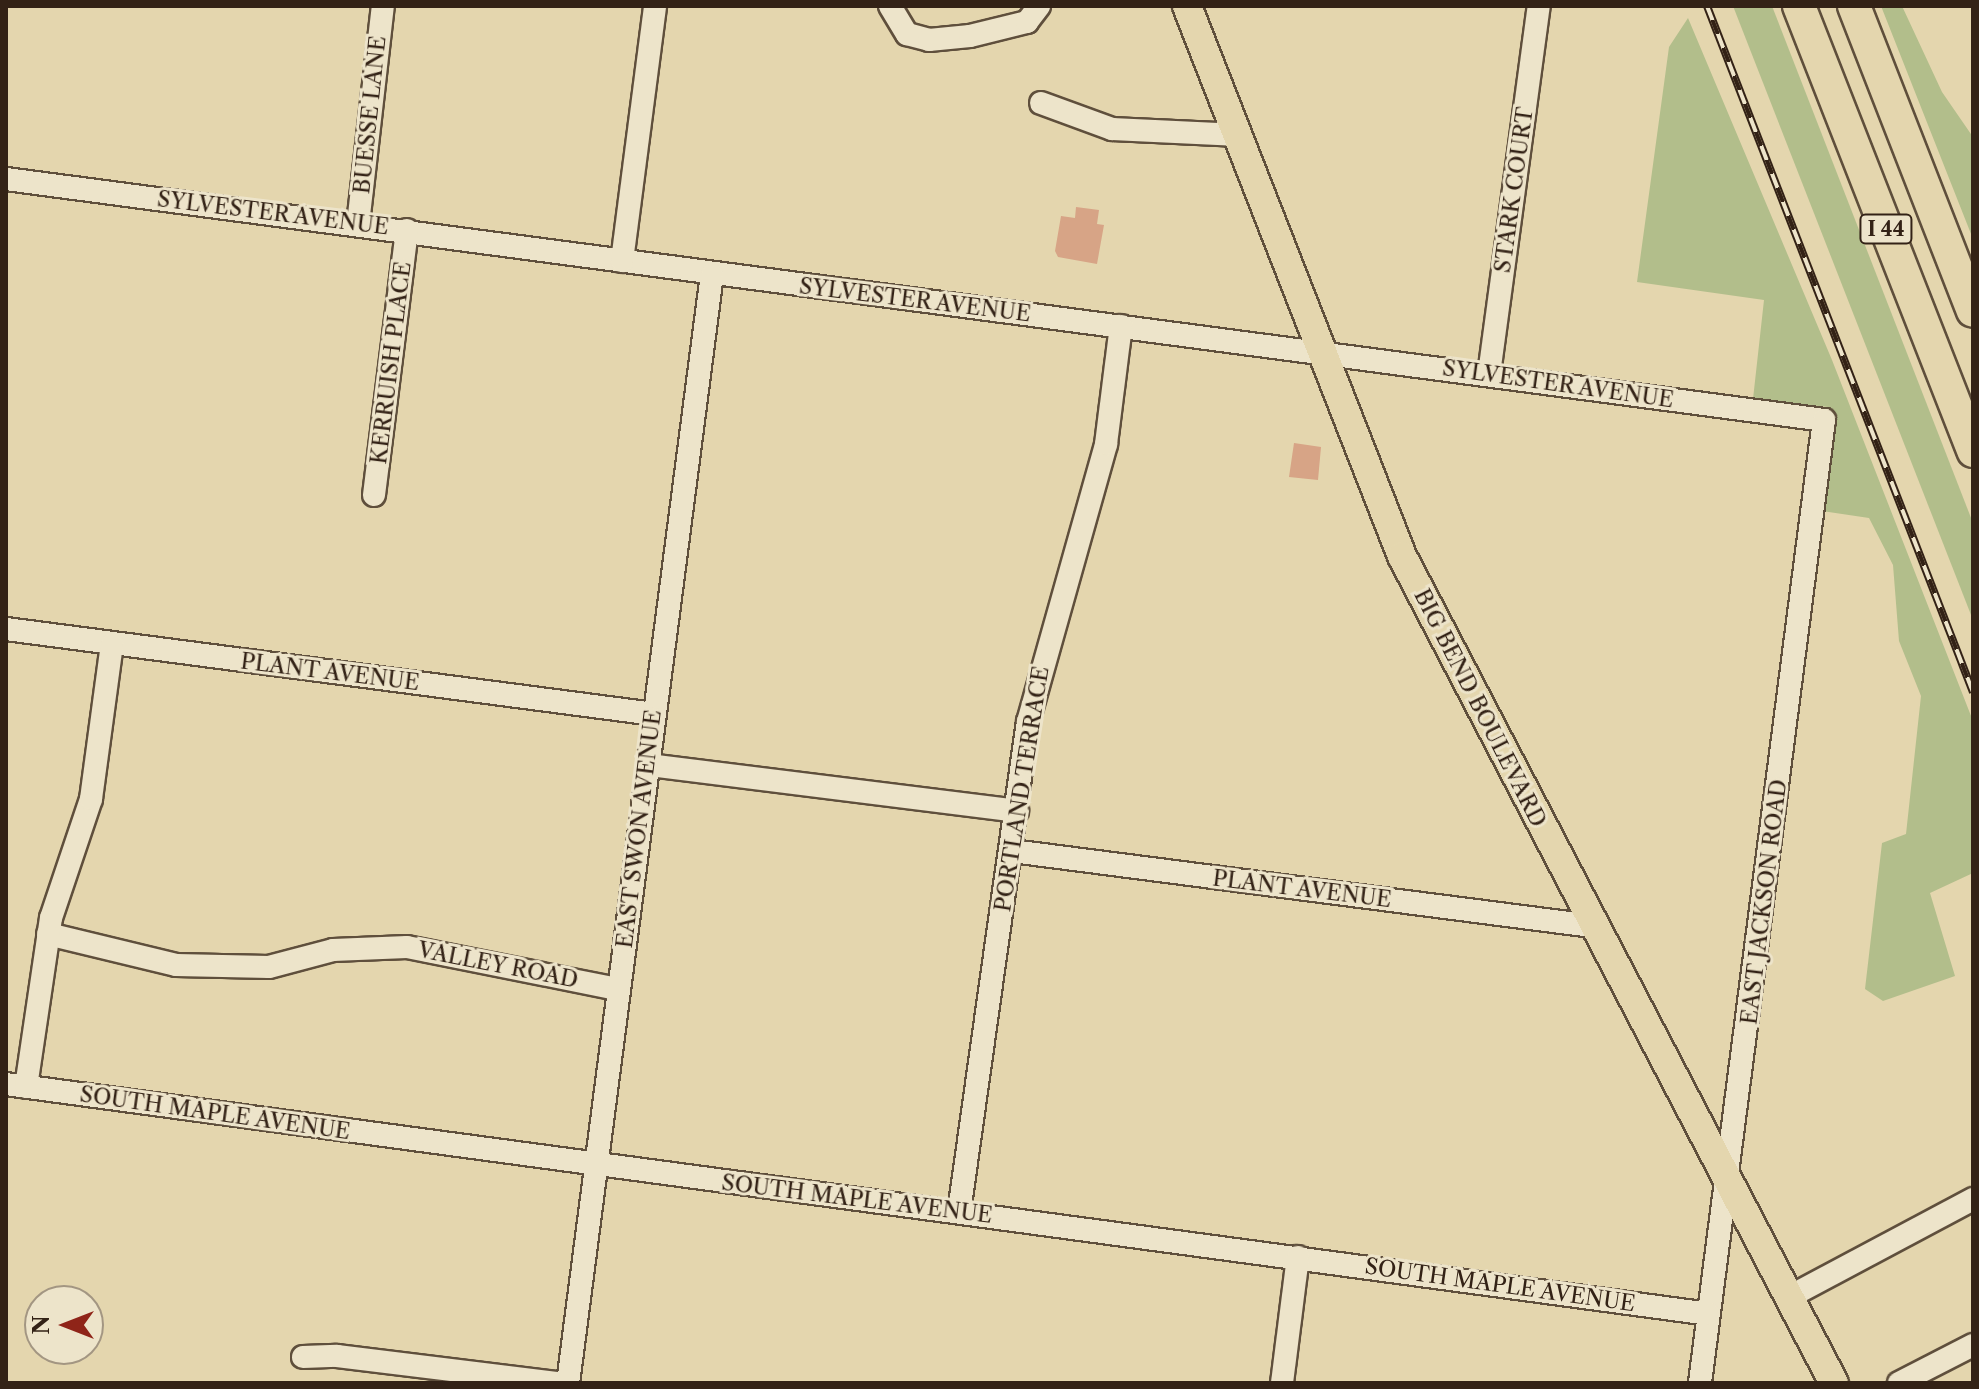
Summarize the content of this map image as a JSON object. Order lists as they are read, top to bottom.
{
  "streets": {
    "highway": ["I 44"],
    "main road": ["BIG BEND BOULEVARD"],
    "street": [
      "BUESSE LANE",
      "STARK COURT",
      "SYLVESTER AVENUE",
      "KERRUISH PLACE",
      "PLANT AVENUE",
      "PORTLAND TERRACE",
      "EAST SWON AVENUE",
      "EAST JACKSON ROAD",
      "VALLEY ROAD",
      "SOUTH MAPLE AVENUE"
    ]
  },
  "crossings": [
    ["BUESSE LANE", "SYLVESTER AVENUE"],
    ["STARK COURT", "SYLVESTER AVENUE"],
    ["SYLVESTER AVENUE", "KERRUISH PLACE"],
    ["SYLVESTER AVENUE", "BIG BEND BOULEVARD"],
    ["SYLVESTER AVENUE", "PORTLAND TERRACE"],
    ["SYLVESTER AVENUE", "EAST SWON AVENUE"],
    ["SYLVESTER AVENUE", "EAST JACKSON ROAD"],
    ["PLANT AVENUE", "BIG BEND BOULEVARD"],
    ["PLANT AVENUE", "PORTLAND TERRACE"],
    ["PLANT AVENUE", "EAST SWON AVENUE"],
    ["BIG BEND BOULEVARD", "EAST JACKSON ROAD"],
    ["PORTLAND TERRACE", "SOUTH MAPLE AVENUE"],
    ["EAST SWON AVENUE", "VALLEY ROAD"],
    ["EAST SWON AVENUE", "SOUTH MAPLE AVENUE"],
    ["EAST JACKSON ROAD", "SOUTH MAPLE AVENUE"]
  ],
  "north": "left"
}
